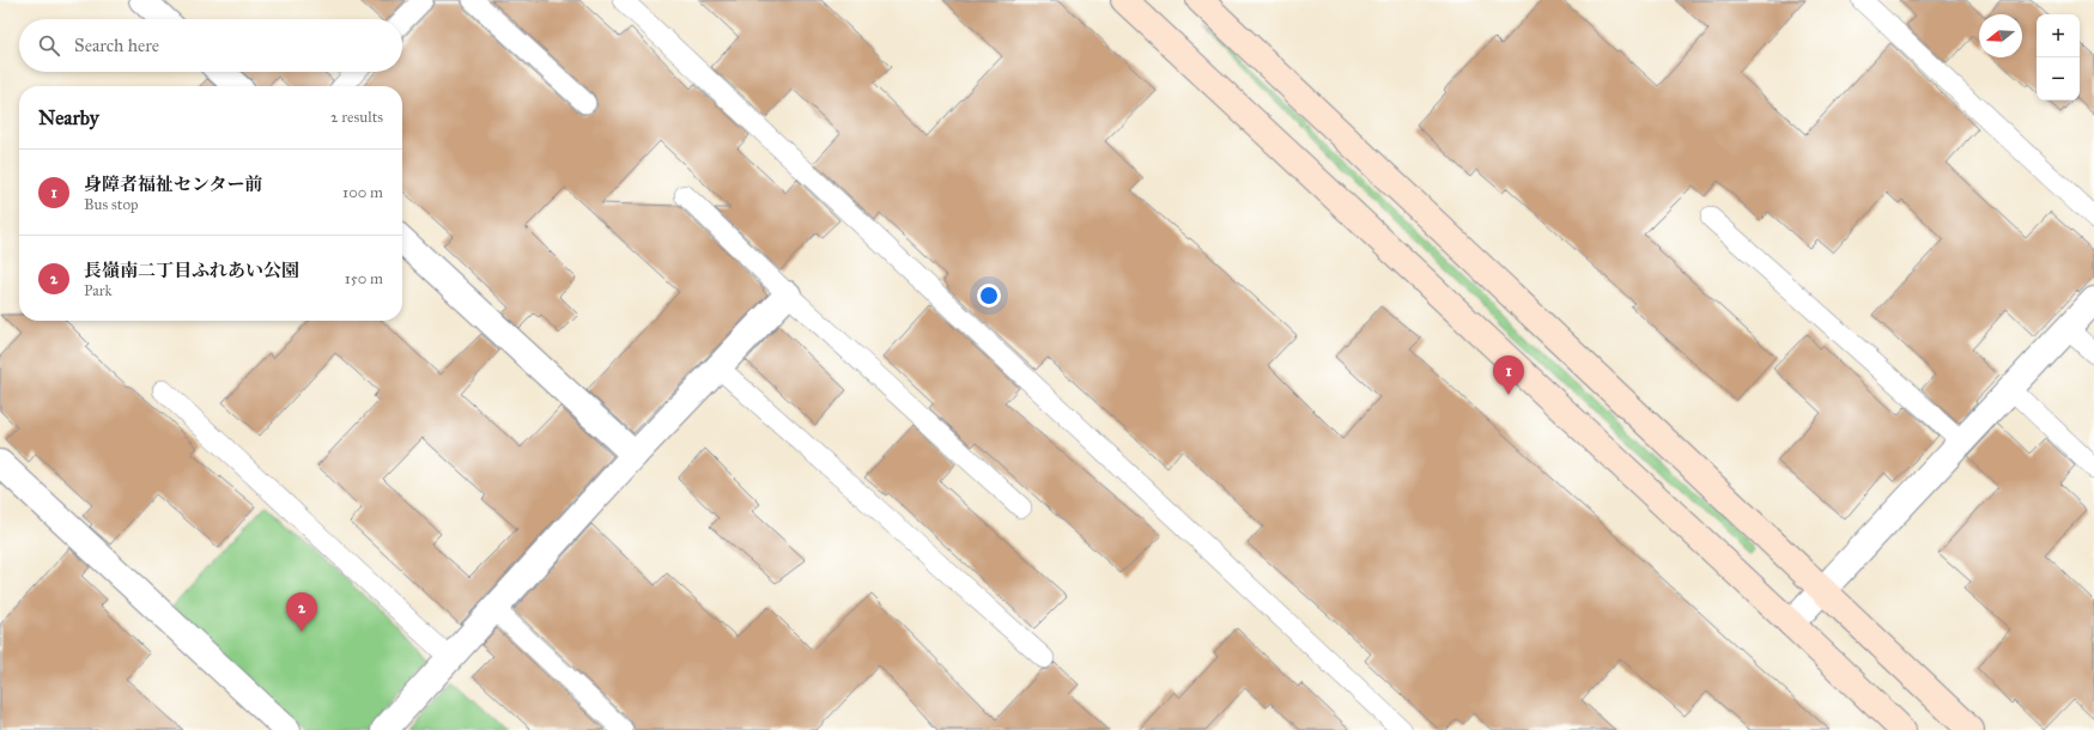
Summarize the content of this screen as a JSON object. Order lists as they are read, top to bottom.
{
  "north": "left",
  "page": {
    "map_buttons": ["+", "−"],
    "search": "Search here",
    "heading": ["Nearby", "2 results"],
    "list": [
      {
        "mark": "1",
        "name": "身障者福祉センター前",
        "note": "Bus stop",
        "value": "100 m"
      },
      {
        "mark": "2",
        "name": "長嶺南二丁目ふれあい公園",
        "note": "Park",
        "value": "150 m"
      }
    ],
    "pins": ["1", "2"]
  }
}
